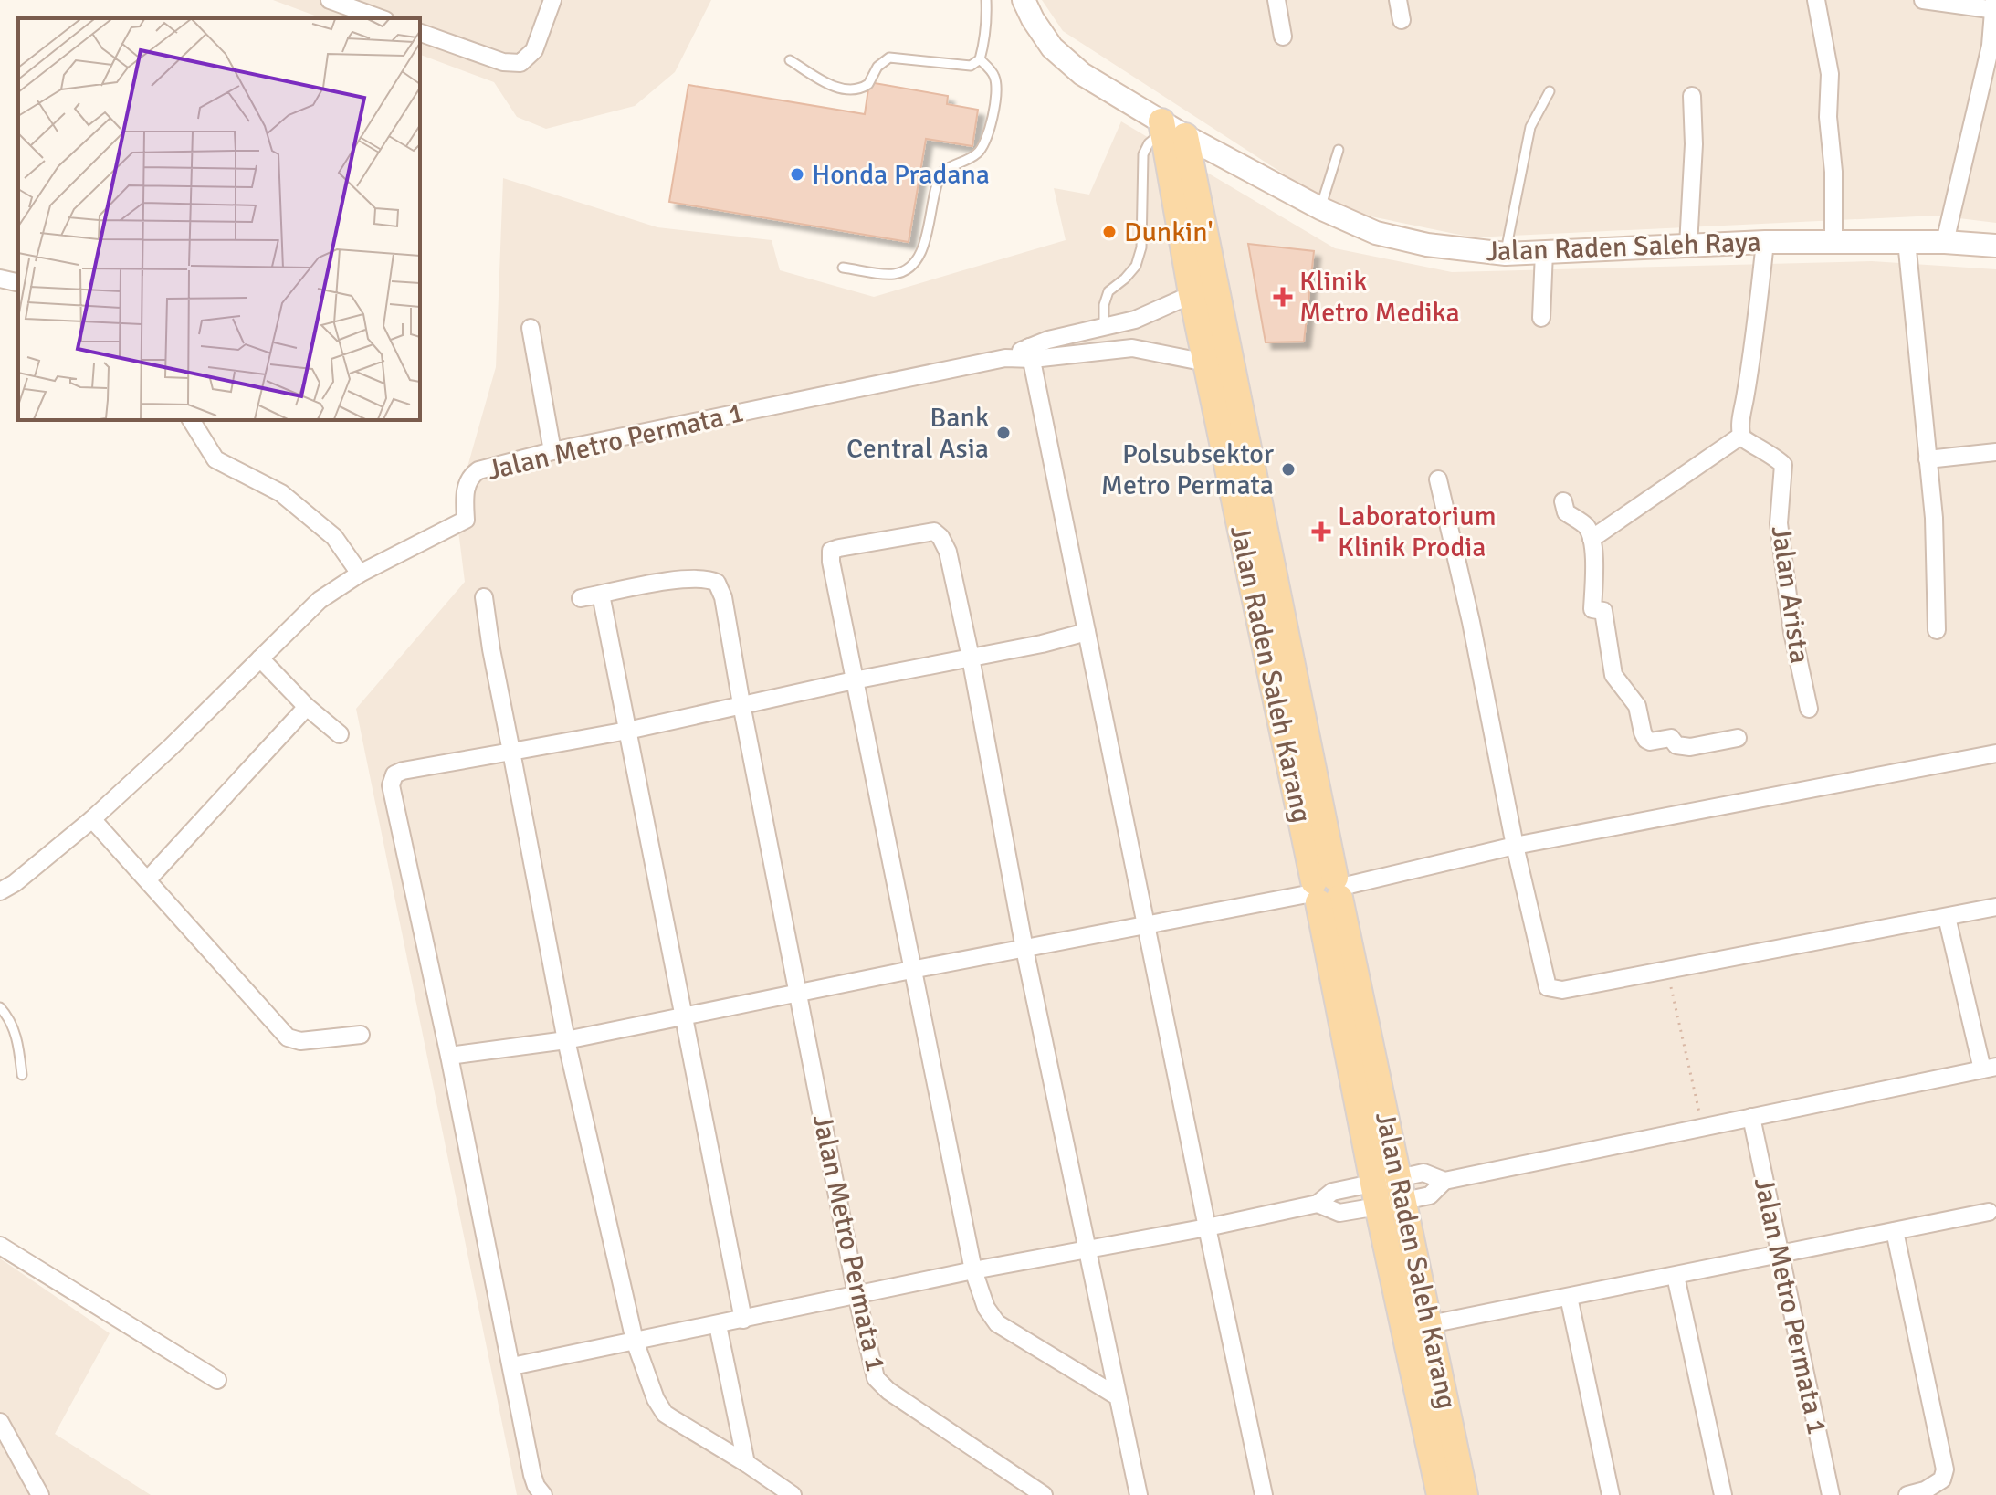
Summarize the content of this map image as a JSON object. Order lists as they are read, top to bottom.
{
  "streets": {
    "main road": ["Jalan Raden Saleh Raya", "Jalan Raden Saleh Karang"],
    "street": ["Jalan Metro Permata 1", "Jalan Arista"]
  },
  "crossings": [
    ["Jalan Raden Saleh Raya", "Jalan Raden Saleh Karang"],
    ["Jalan Metro Permata 1", "Jalan Raden Saleh Karang"]
  ],
  "places": {
    "other": [
      "Honda Pradana",
      "Dunkin'",
      "Bank Central Asia",
      "Polsubsektor Metro Permata"
    ],
    "health": ["Klinik Metro Medika", "Laboratorium Klinik Prodia"]
  }
}
